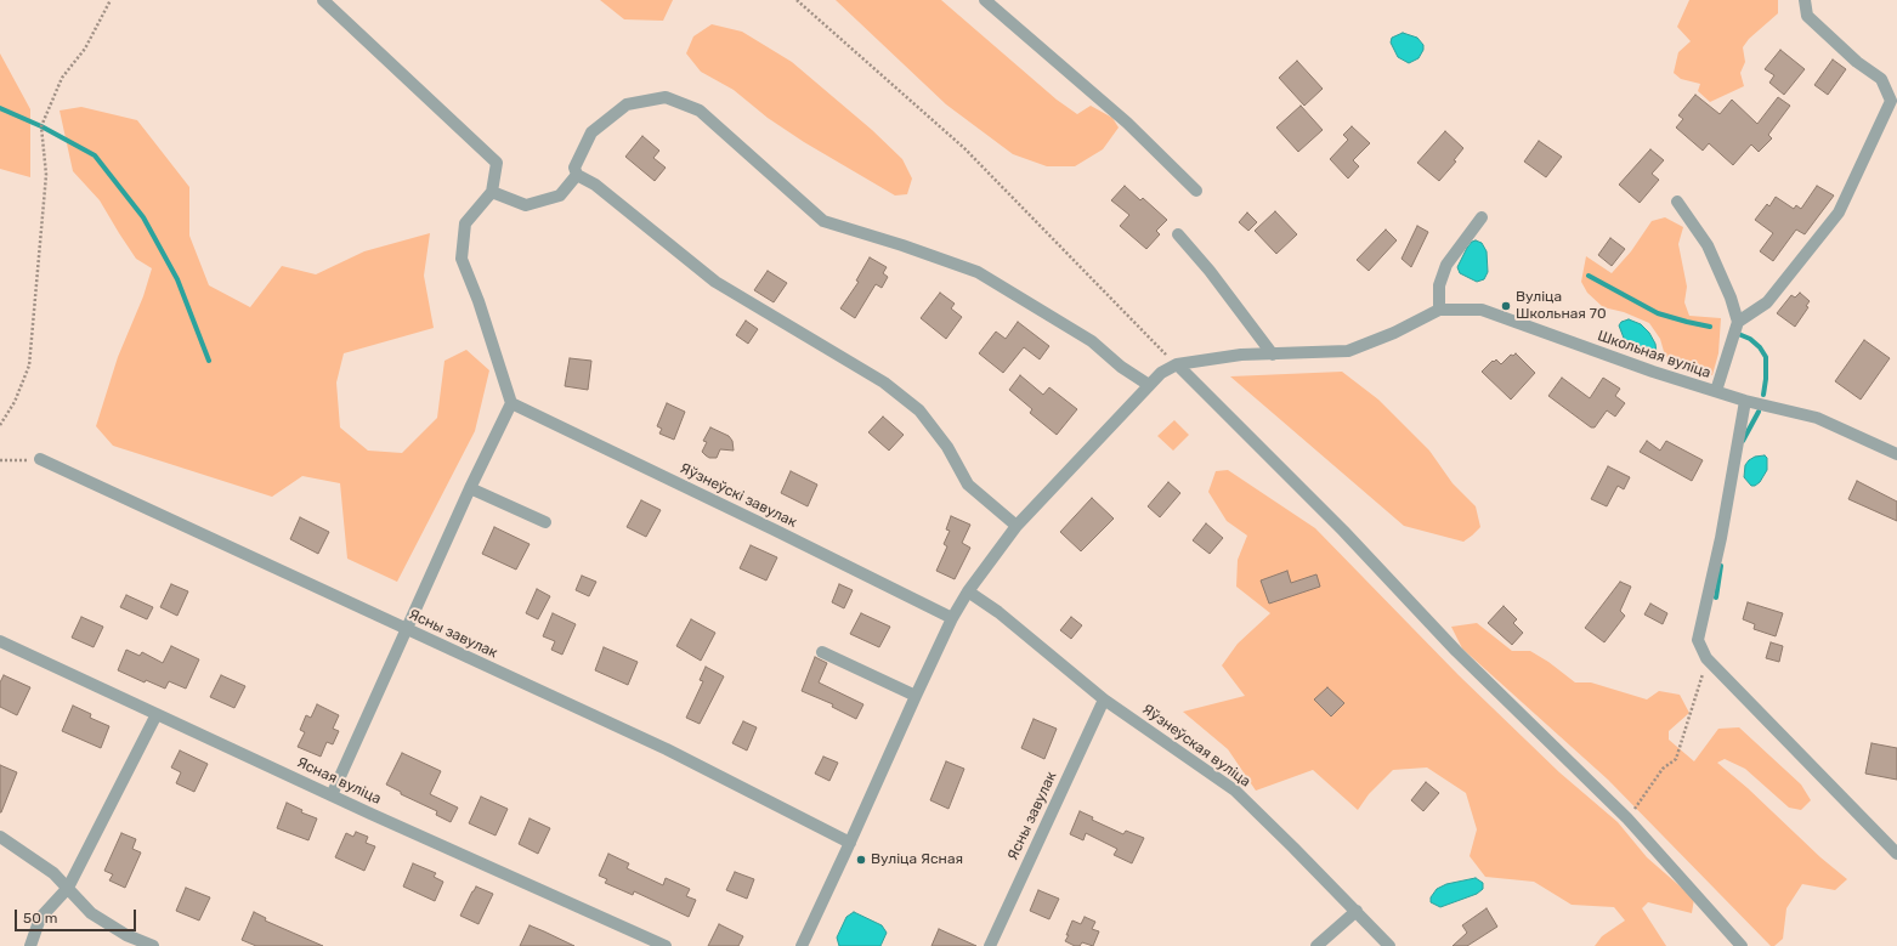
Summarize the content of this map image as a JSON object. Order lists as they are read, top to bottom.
{
  "streets": {
    "street": [
      "Школьная вуліца",
      "Яўзнеўскі завулак",
      "Ясны завулак",
      "Яўзнеўская вуліца",
      "Ясная вуліца"
    ]
  },
  "crossings": [
    ["Ясны завулак", "Яўзнеўская вуліца"]
  ],
  "places": ["Вуліца Школьная 70", "Вуліца Ясная"],
  "scale_bar": "50 m"
}
